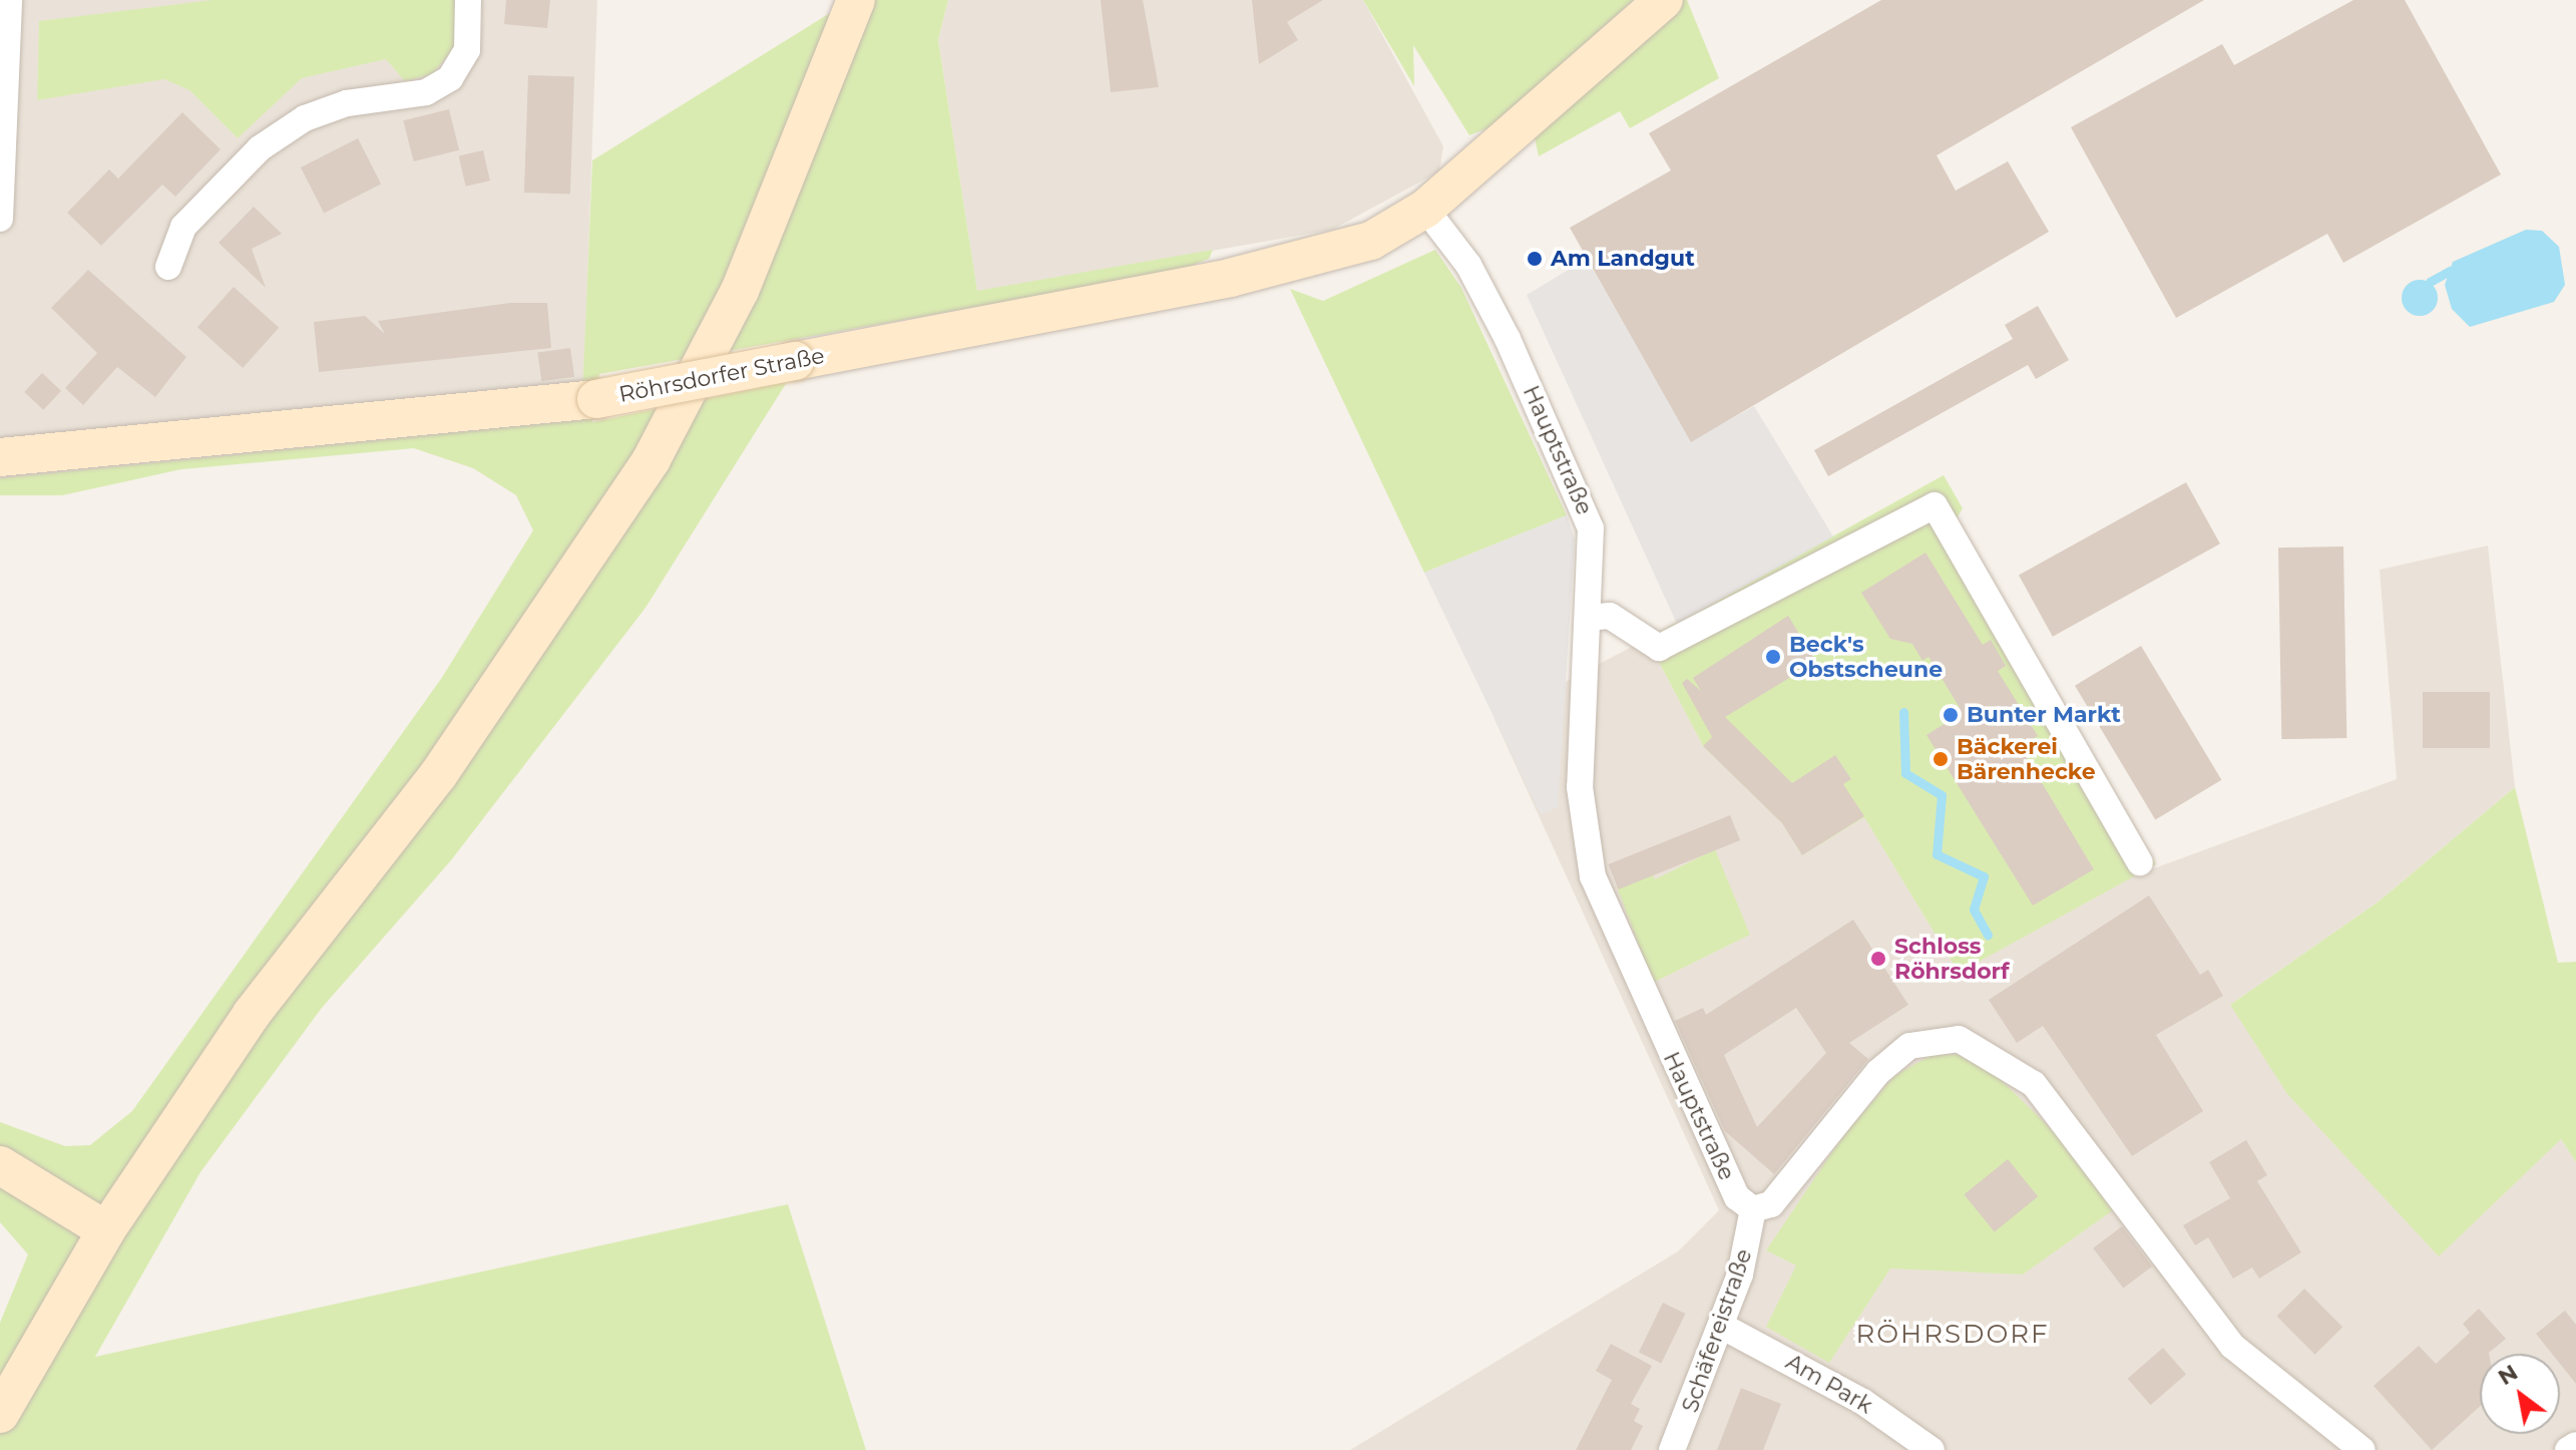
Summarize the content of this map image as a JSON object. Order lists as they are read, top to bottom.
{
  "streets": {
    "street": [
      "Röhrsdorfer Straße",
      "Hauptstraße",
      "Schäfereistraße",
      "Am Park"
    ]
  },
  "crossings": [
    ["Röhrsdorfer Straße", "Hauptstraße"],
    ["Hauptstraße", "Schäfereistraße"],
    ["Schäfereistraße", "Am Park"]
  ],
  "districts": ["RÖHRSDORF"],
  "places": [
    "Am Landgut",
    "Beck's Obstscheune",
    "Bunter Markt",
    "Bäckerei Bärenhecke",
    "Schloss Röhrsdorf"
  ],
  "north": "top left"
}
